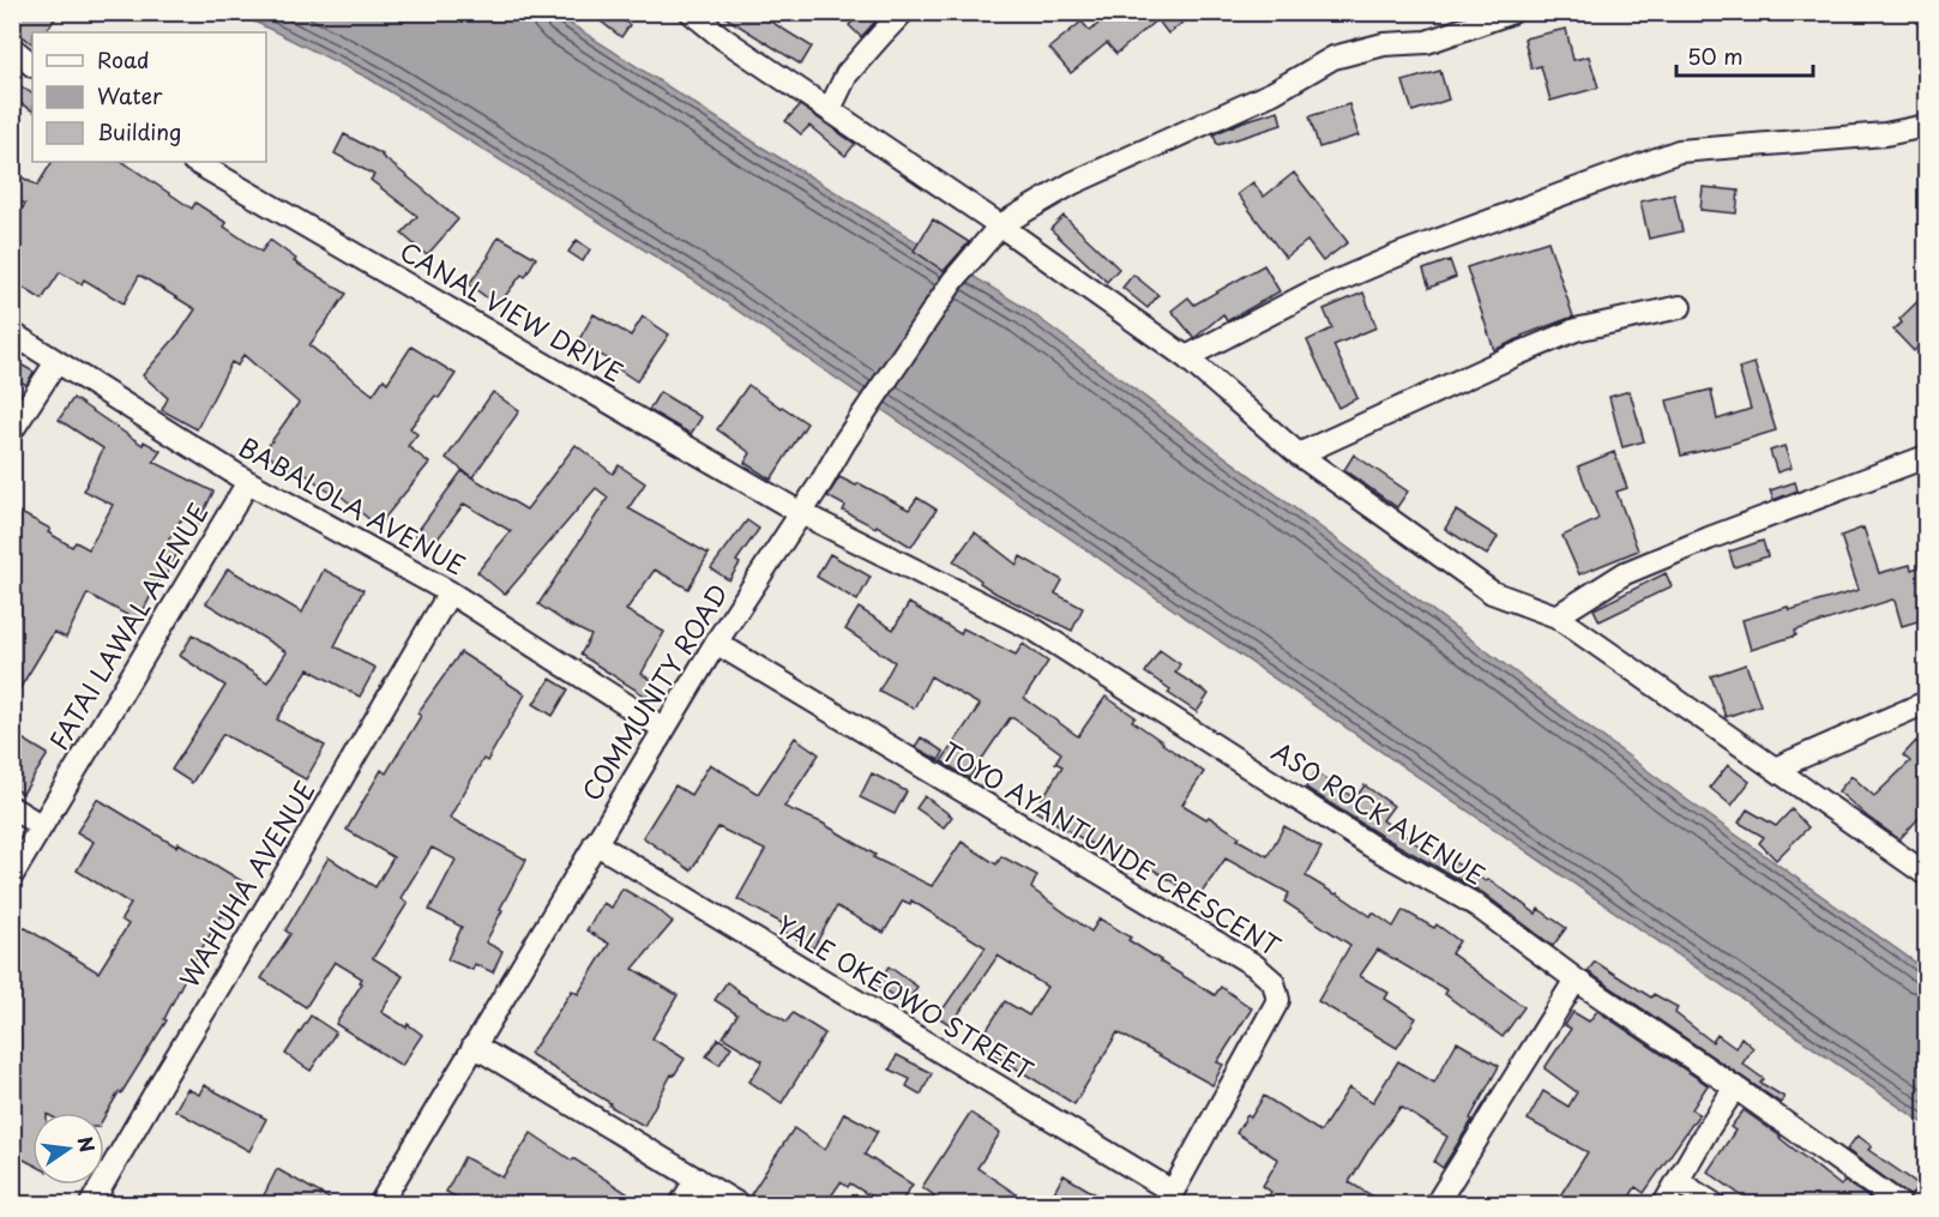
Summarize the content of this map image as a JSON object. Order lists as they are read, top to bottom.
{
  "streets": {
    "street": [
      "CANAL VIEW DRIVE",
      "BABALOLA AVENUE",
      "FATAI LAWAL AVENUE",
      "COMMUNITY ROAD",
      "ASO ROCK AVENUE",
      "TOYO AYANTUNDE CRESCENT",
      "WAHUHA AVENUE",
      "YALE OKEOWO STREET"
    ]
  },
  "crossings": [
    ["CANAL VIEW DRIVE", "COMMUNITY ROAD"],
    ["CANAL VIEW DRIVE", "ASO ROCK AVENUE"],
    ["BABALOLA AVENUE", "FATAI LAWAL AVENUE"],
    ["BABALOLA AVENUE", "COMMUNITY ROAD"],
    ["BABALOLA AVENUE", "WAHUHA AVENUE"],
    ["COMMUNITY ROAD", "ASO ROCK AVENUE"],
    ["COMMUNITY ROAD", "TOYO AYANTUNDE CRESCENT"],
    ["COMMUNITY ROAD", "YALE OKEOWO STREET"],
    ["TOYO AYANTUNDE CRESCENT", "YALE OKEOWO STREET"]
  ],
  "legend": ["Road", "Water", "Building"],
  "scale_bar": "50 m",
  "north": "right"
}
